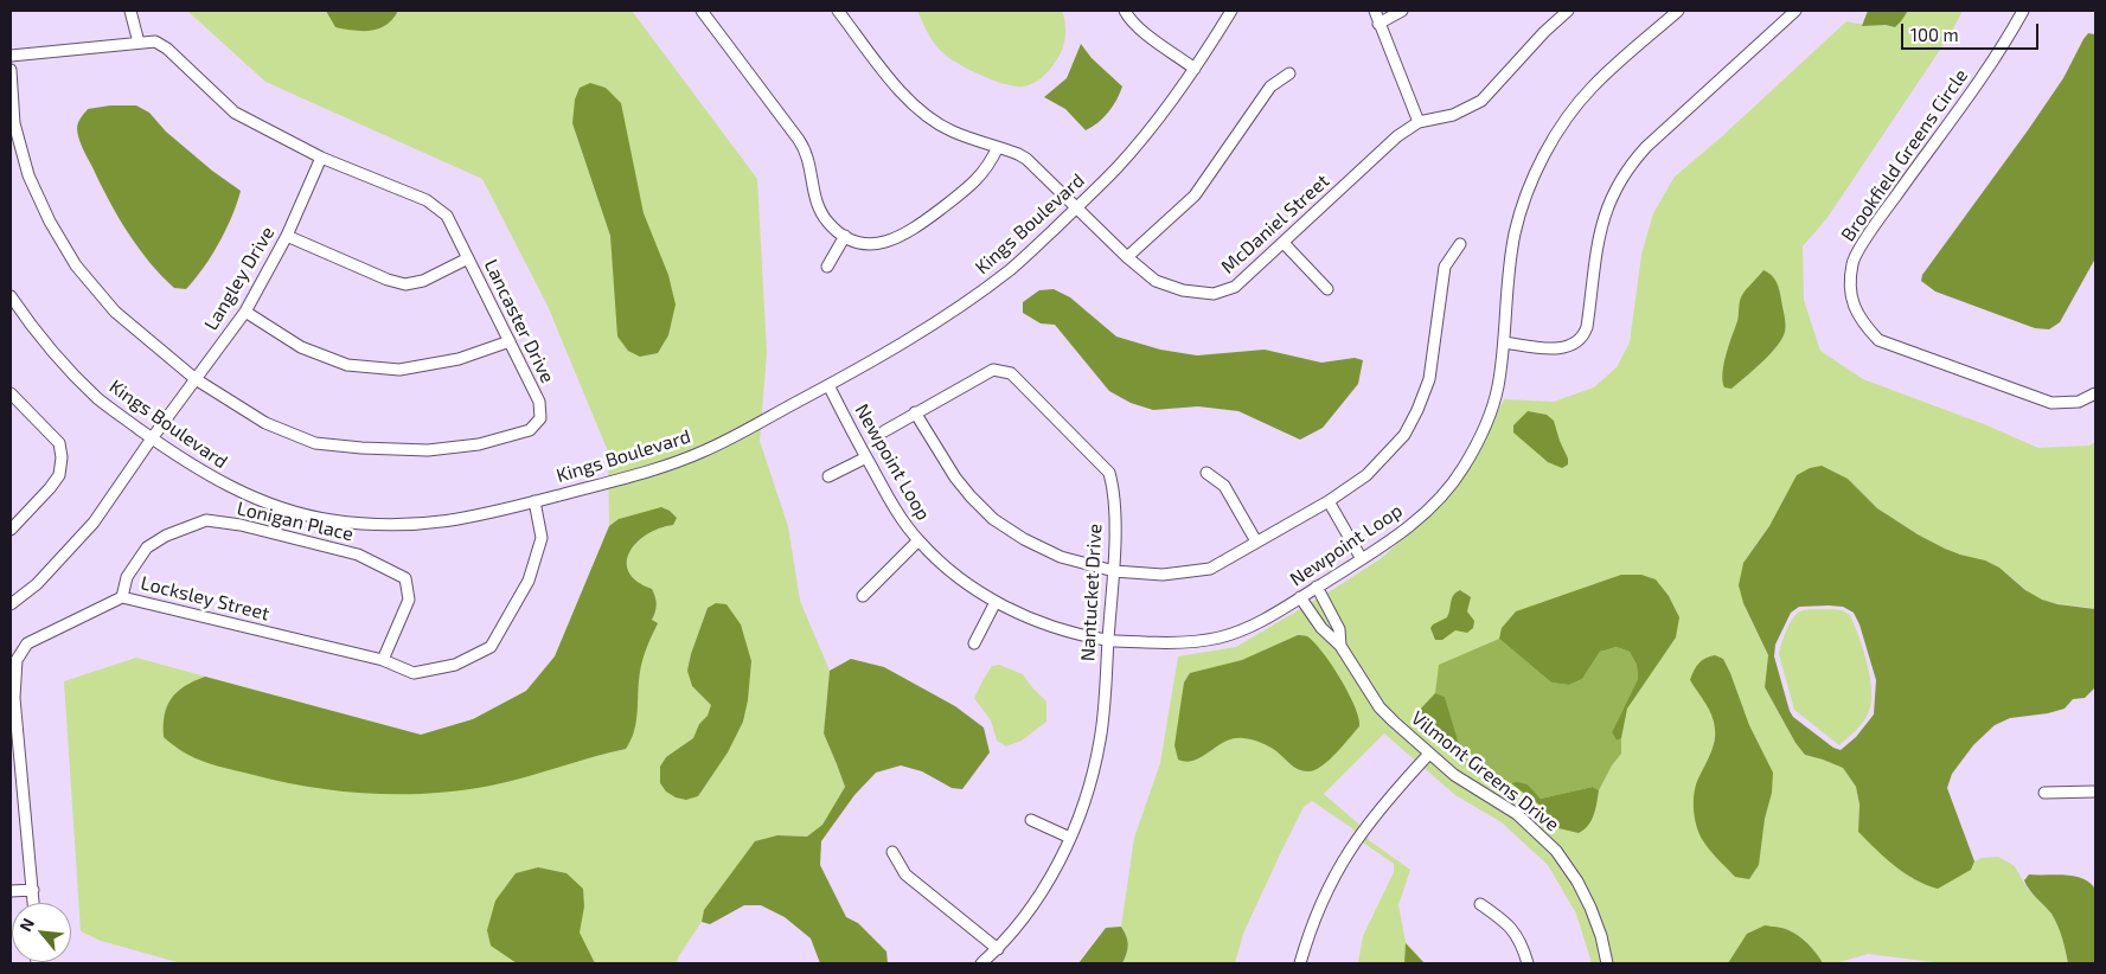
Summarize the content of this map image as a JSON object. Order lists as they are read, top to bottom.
{
  "streets": {
    "street": [
      "Brookfield Greens Circle",
      "Kings Boulevard",
      "McDaniel Street",
      "Langley Drive",
      "Lancaster Drive",
      "Newpoint Loop",
      "Lonigan Place",
      "Nantucket Drive",
      "Locksley Street",
      "Vilmont Greens Drive"
    ]
  },
  "crossings": [
    ["Kings Boulevard", "McDaniel Street"],
    ["Kings Boulevard", "Langley Drive"],
    ["Kings Boulevard", "Newpoint Loop"],
    ["Kings Boulevard", "Locksley Street"],
    ["Langley Drive", "Lancaster Drive"],
    ["Newpoint Loop", "Nantucket Drive"],
    ["Newpoint Loop", "Vilmont Greens Drive"],
    ["Lonigan Place", "Locksley Street"]
  ],
  "scale_bar": "100 m",
  "north": "top left"
}
